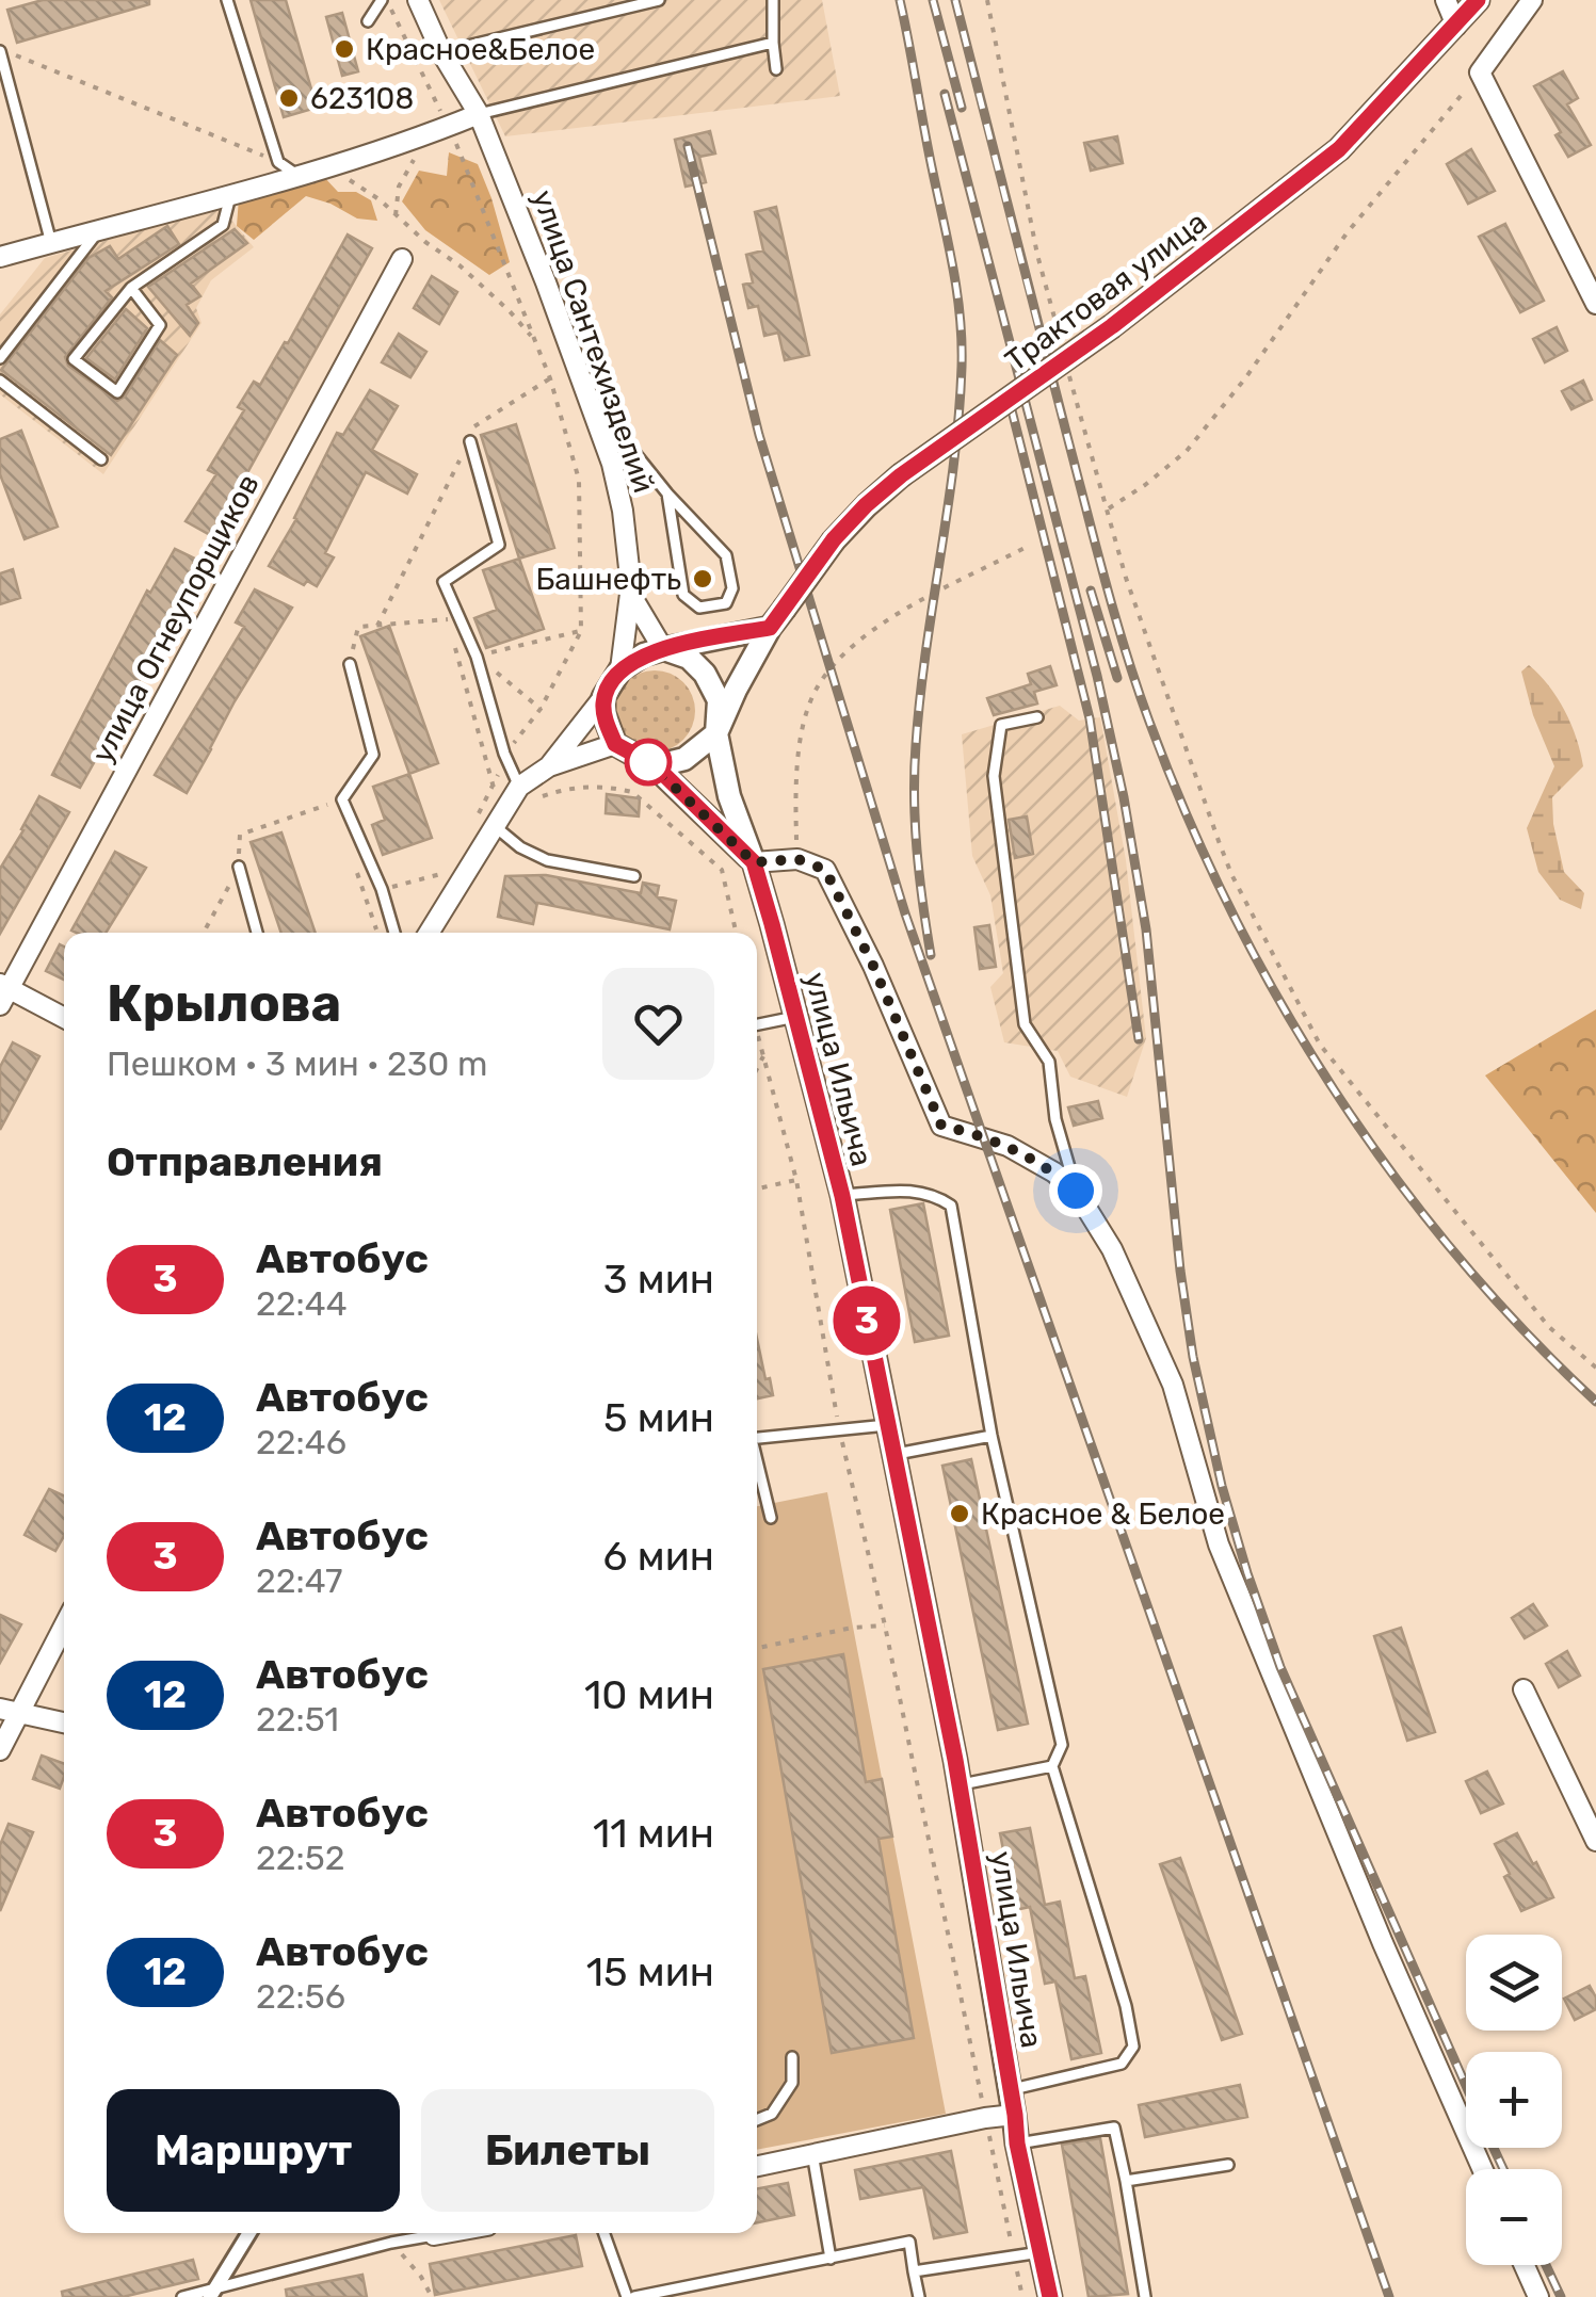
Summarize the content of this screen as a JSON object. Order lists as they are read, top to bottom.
{
  "streets": {
    "street": [
      "Трактовая улица",
      "улица Сантехизделий",
      "улица Огнеупорщиков",
      "улица Ильича"
    ]
  },
  "crossings": [
    ["Трактовая улица", "улица Сантехизделий"],
    ["Трактовая улица", "улица Ильича"],
    ["улица Сантехизделий", "улица Ильича"]
  ],
  "places": [
    "Красное&Белое",
    "623108",
    "Башнефть",
    "Красное & Белое"
  ],
  "lines": ["bus line 3"],
  "page": {
    "on_map": "3",
    "heading": [
      ["Крылова", "Пешком · 3 мин · 230 m"],
      "Отправления"
    ],
    "list": [
      {
        "mark": "3",
        "name": "Автобус",
        "note": "22:44",
        "value": "3 мин"
      },
      {
        "mark": "12",
        "name": "Автобус",
        "note": "22:46",
        "value": "5 мин"
      },
      {
        "mark": "3",
        "name": "Автобус",
        "note": "22:47",
        "value": "6 мин"
      },
      {
        "mark": "12",
        "name": "Автобус",
        "note": "22:51",
        "value": "10 мин"
      },
      {
        "mark": "3",
        "name": "Автобус",
        "note": "22:52",
        "value": "11 мин"
      },
      {
        "mark": "12",
        "name": "Автобус",
        "note": "22:56",
        "value": "15 мин"
      }
    ],
    "map_buttons": ["+", "−"],
    "buttons": ["Маршрут", "Билеты"]
  }
}
